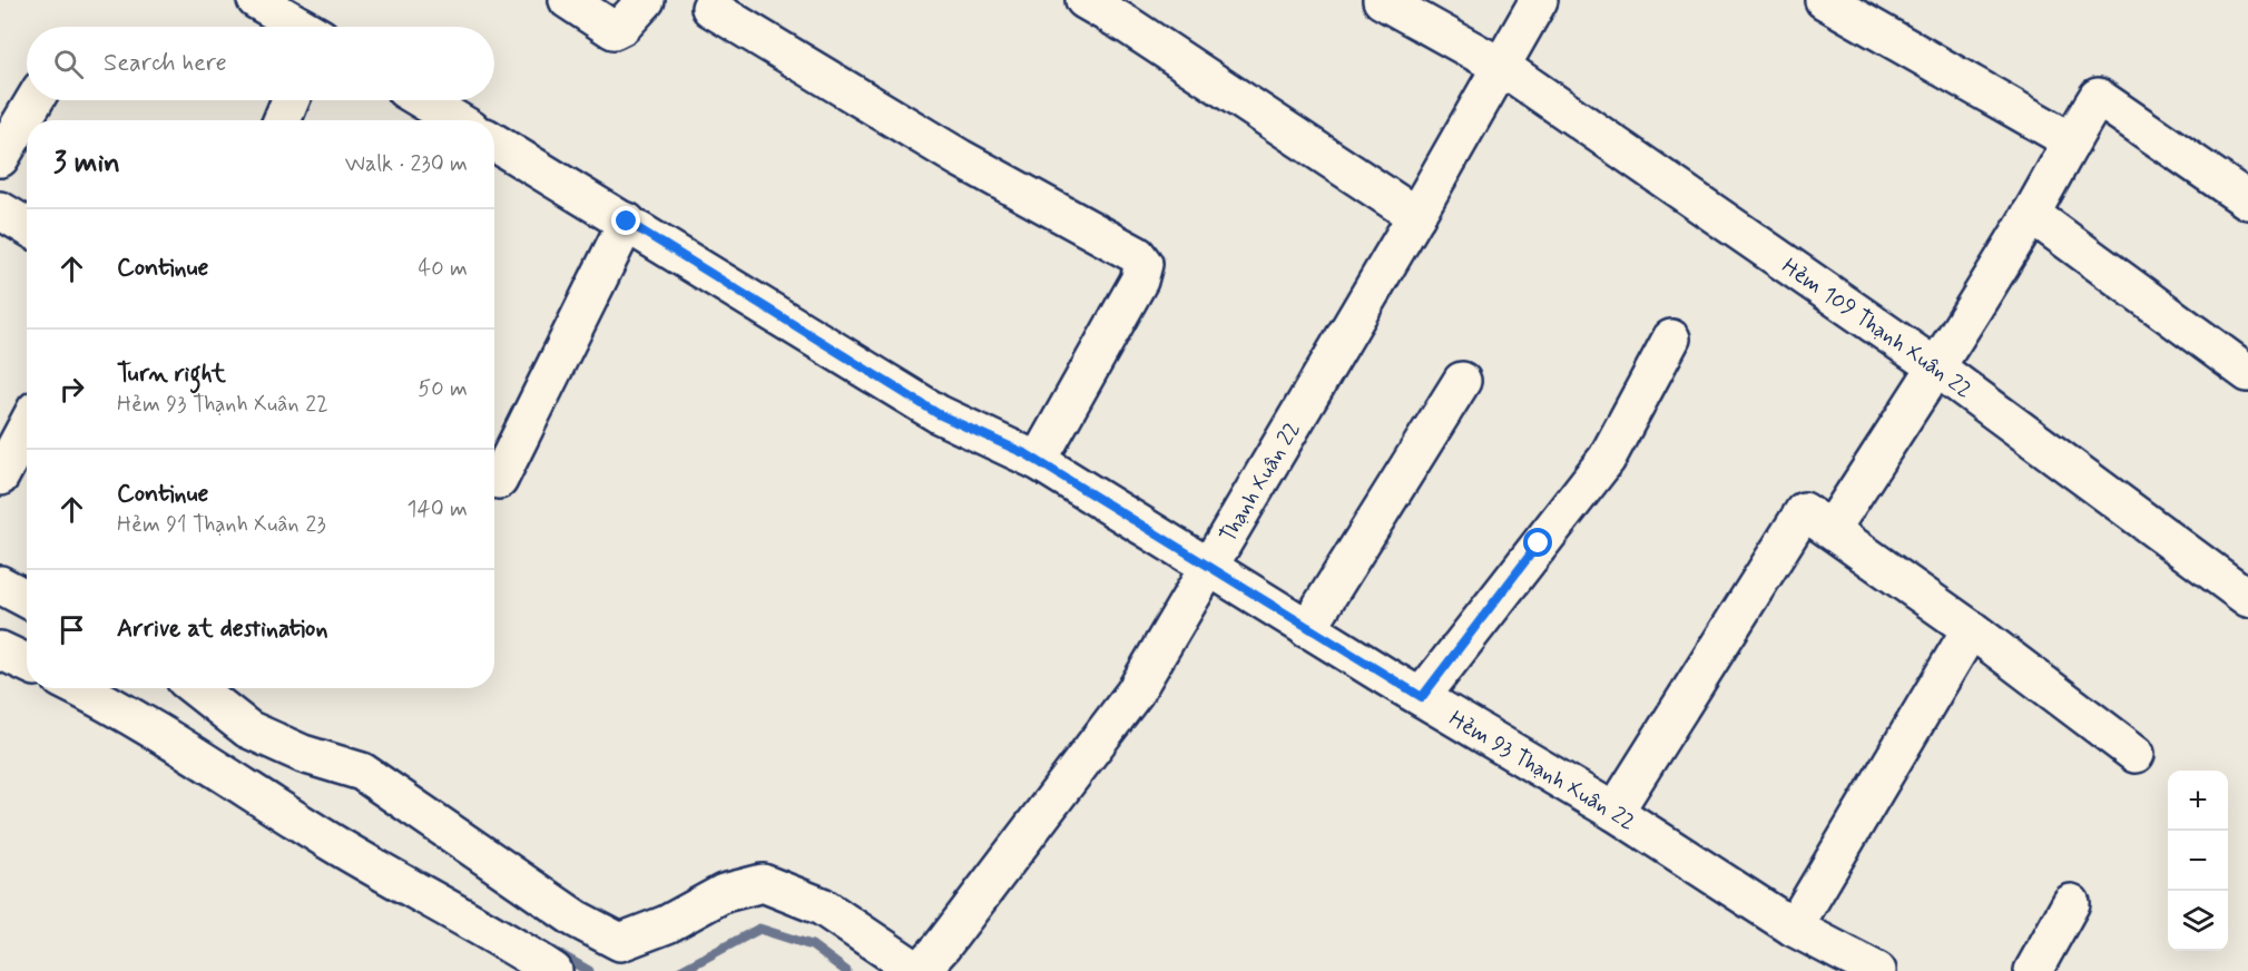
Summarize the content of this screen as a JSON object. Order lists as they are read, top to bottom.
{
  "streets": {
    "street": ["Hẻm 109 Thạnh Xuân 22", "Thạnh Xuân 22", "Hẻm 93 Thạnh Xuân 22"]
  },
  "crossings": [
    ["Hẻm 109 Thạnh Xuân 22", "Thạnh Xuân 22"],
    ["Thạnh Xuân 22", "Hẻm 93 Thạnh Xuân 22"]
  ],
  "page": {
    "search": "Search here",
    "heading": ["3 min", "Walk · 230 m"],
    "list": [
      ["Continue", "40 m"],
      ["Turn right", "Hẻm 93 Thạnh Xuân 22", "50 m"],
      ["Continue", "Hẻm 91 Thạnh Xuân 23", "140 m"],
      "Arrive at destination"
    ],
    "map_buttons": ["+", "−"]
  }
}
